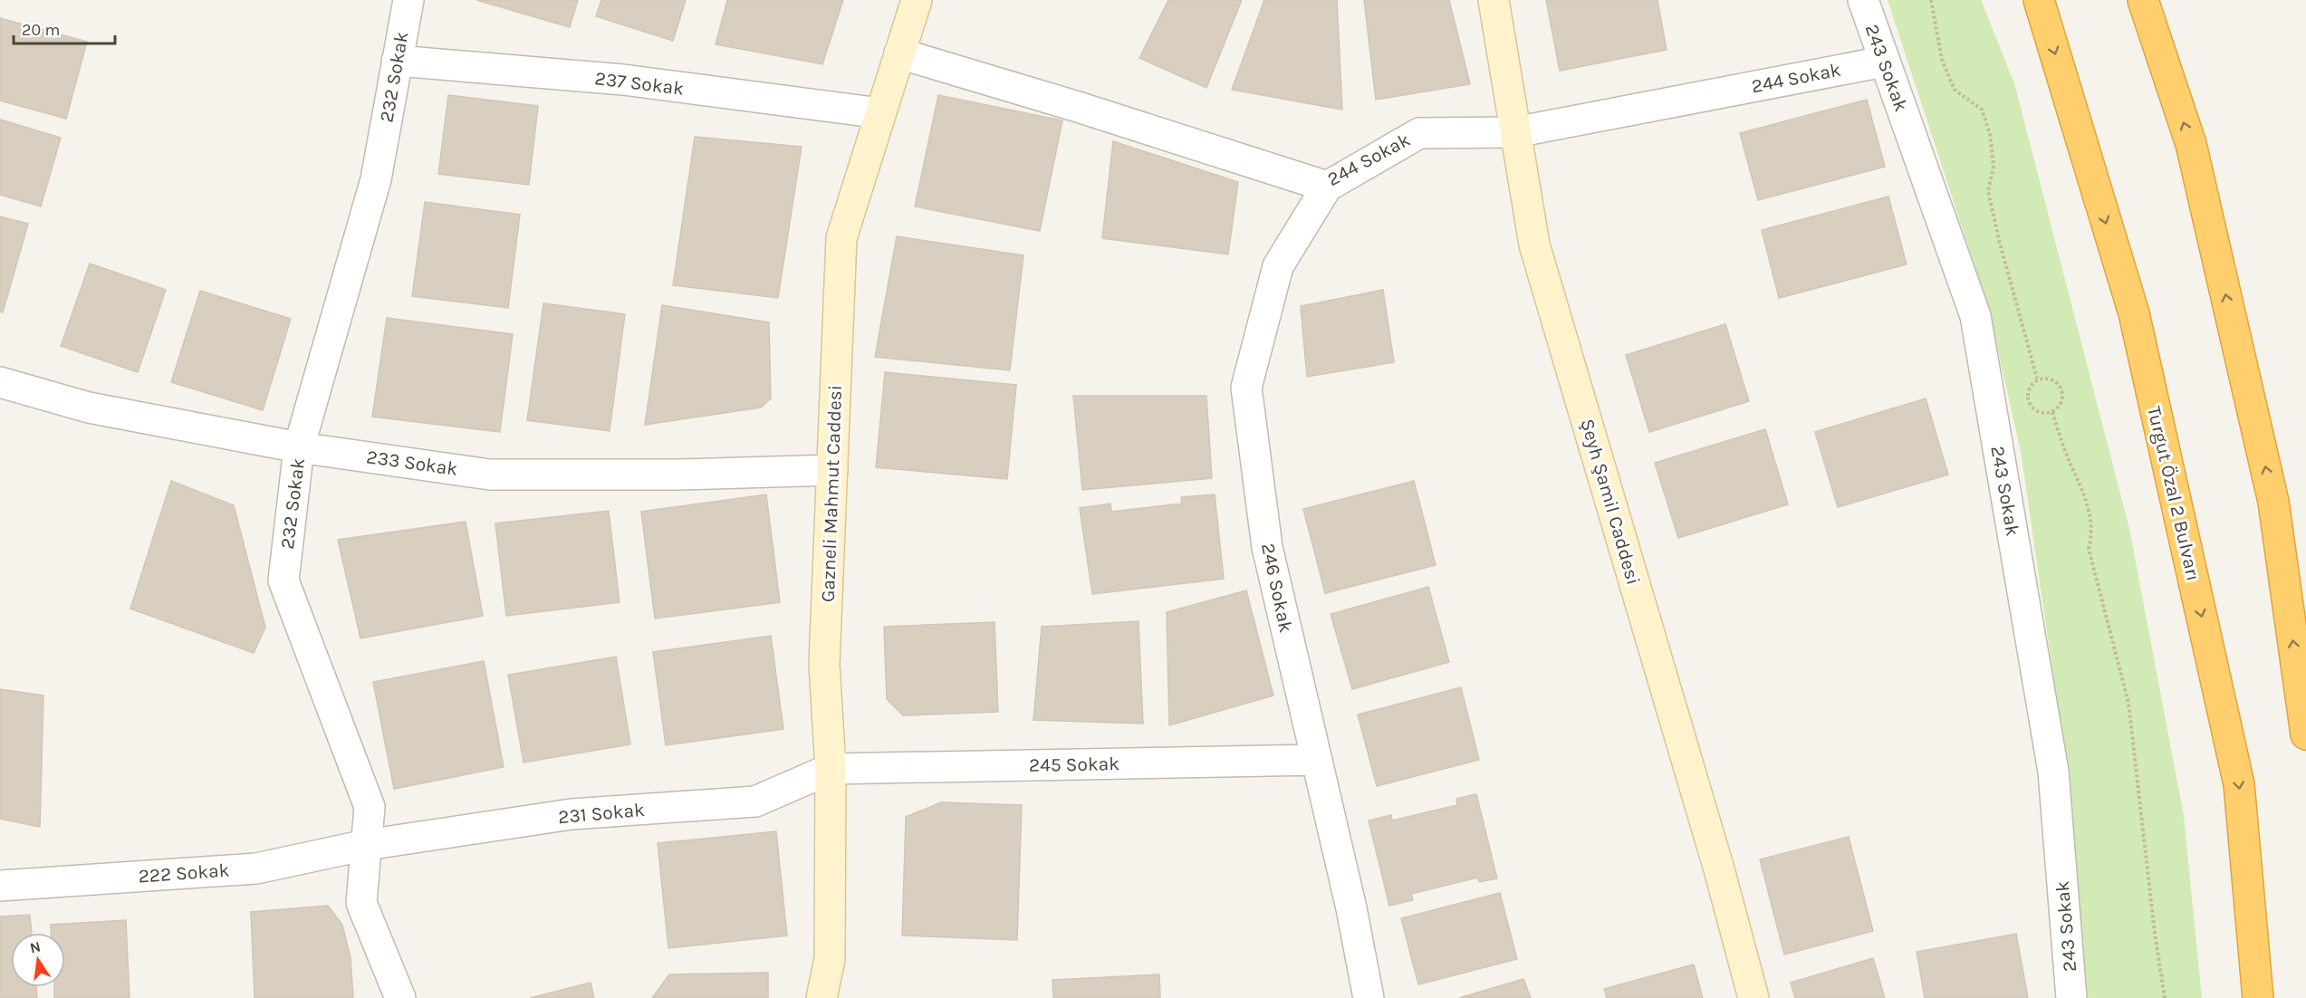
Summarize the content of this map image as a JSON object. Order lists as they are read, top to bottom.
{
  "streets": {
    "highway": ["Turgut Özal 2 Bulvarı"],
    "street": [
      "243 Sokak",
      "232 Sokak",
      "244 Sokak",
      "237 Sokak",
      "233 Sokak",
      "Gazneli Mahmut Caddesi",
      "Şeyh Şamil Caddesi",
      "246 Sokak",
      "245 Sokak",
      "231 Sokak",
      "222 Sokak"
    ]
  },
  "crossings": [
    ["243 Sokak", "244 Sokak"],
    ["232 Sokak", "237 Sokak"],
    ["232 Sokak", "233 Sokak"],
    ["232 Sokak", "231 Sokak"],
    ["232 Sokak", "222 Sokak"],
    ["244 Sokak", "Gazneli Mahmut Caddesi"],
    ["244 Sokak", "Şeyh Şamil Caddesi"],
    ["244 Sokak", "246 Sokak"],
    ["237 Sokak", "Gazneli Mahmut Caddesi"],
    ["233 Sokak", "Gazneli Mahmut Caddesi"],
    ["Gazneli Mahmut Caddesi", "245 Sokak"],
    ["Gazneli Mahmut Caddesi", "231 Sokak"],
    ["246 Sokak", "245 Sokak"],
    ["245 Sokak", "231 Sokak"],
    ["231 Sokak", "222 Sokak"]
  ],
  "scale_bar": "20 m",
  "north": "top"
}
